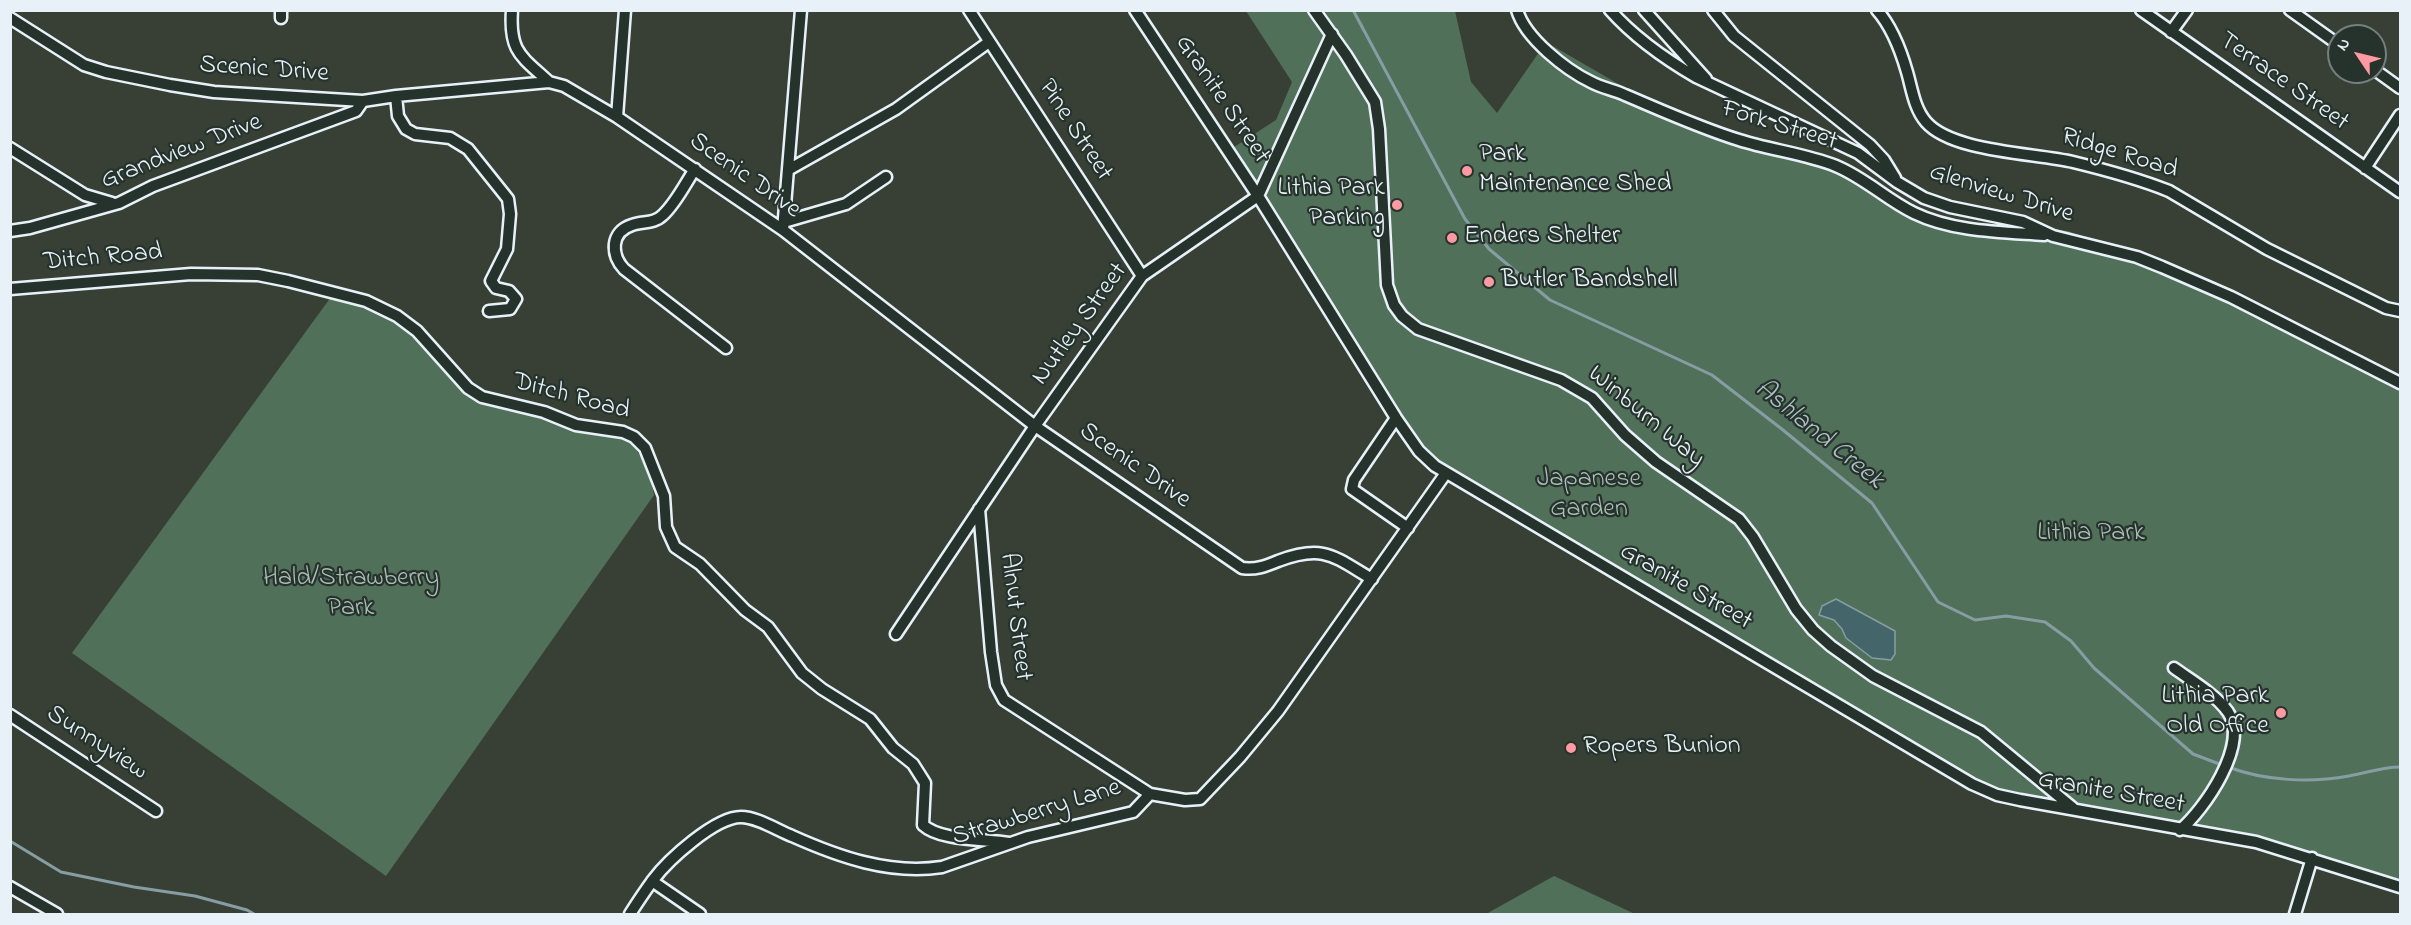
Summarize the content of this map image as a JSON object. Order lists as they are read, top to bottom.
{
  "streets": {
    "street": [
      "Scenic Drive",
      "Terrace Street",
      "Granite Street",
      "Fork Street",
      "Pine Street",
      "Grandview Drive",
      "Ridge Road",
      "Glenview Drive",
      "Ditch Road",
      "Nutley Street",
      "Winburn Way",
      "Alnut Street",
      "Sunnyview",
      "Strawberry Lane"
    ]
  },
  "crossings": [
    ["Scenic Drive", "Grandview Drive"],
    ["Scenic Drive", "Nutley Street"],
    ["Scenic Drive", "Strawberry Lane"],
    ["Granite Street", "Nutley Street"],
    ["Granite Street", "Winburn Way"],
    ["Granite Street", "Strawberry Lane"],
    ["Fork Street", "Glenview Drive"],
    ["Pine Street", "Nutley Street"],
    ["Ditch Road", "Strawberry Lane"],
    ["Nutley Street", "Alnut Street"],
    ["Alnut Street", "Strawberry Lane"]
  ],
  "water": ["Ashland Creek"],
  "parks": ["Japanese Garden", "Lithia Park", "Hald/Strawberry Park"],
  "places": [
    "Park Maintenance Shed",
    "Lithia Park Parking",
    "Enders Shelter",
    "Butler Bandshell",
    "Lithia Park Old Office",
    "Ropers Bunion"
  ],
  "north": "top left"
}
